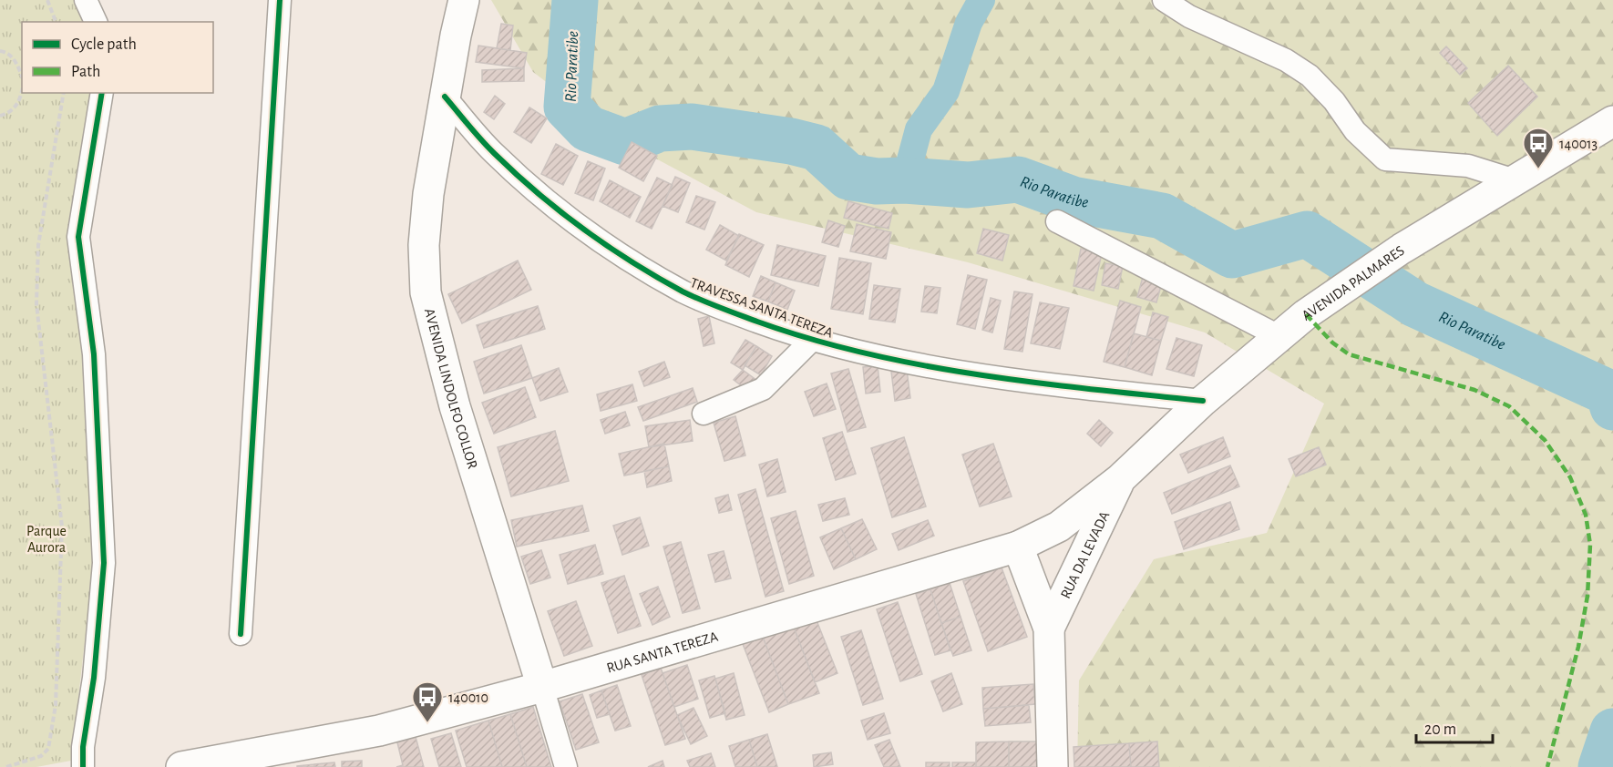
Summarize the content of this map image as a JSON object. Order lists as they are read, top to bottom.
{
  "streets": {
    "main road": [
      "AVENIDA PALMARES",
      "AVENIDA LINDOLFO COLLOR",
      "RUA DA LEVADA",
      "RUA SANTA TEREZA"
    ],
    "street": ["TRAVESSA SANTA TEREZA"]
  },
  "crossings": [
    ["AVENIDA PALMARES", "TRAVESSA SANTA TEREZA"],
    ["AVENIDA PALMARES", "RUA DA LEVADA"],
    ["AVENIDA PALMARES", "RUA SANTA TEREZA"],
    ["TRAVESSA SANTA TEREZA", "AVENIDA LINDOLFO COLLOR"],
    ["AVENIDA LINDOLFO COLLOR", "RUA SANTA TEREZA"],
    ["RUA DA LEVADA", "RUA SANTA TEREZA"]
  ],
  "water": ["Rio Paratibe"],
  "parks": ["Parque Aurora"],
  "places": {
    "bus stop": ["140013", "140010"]
  },
  "legend": ["Cycle path", "Path"],
  "scale_bar": "20 m"
}
